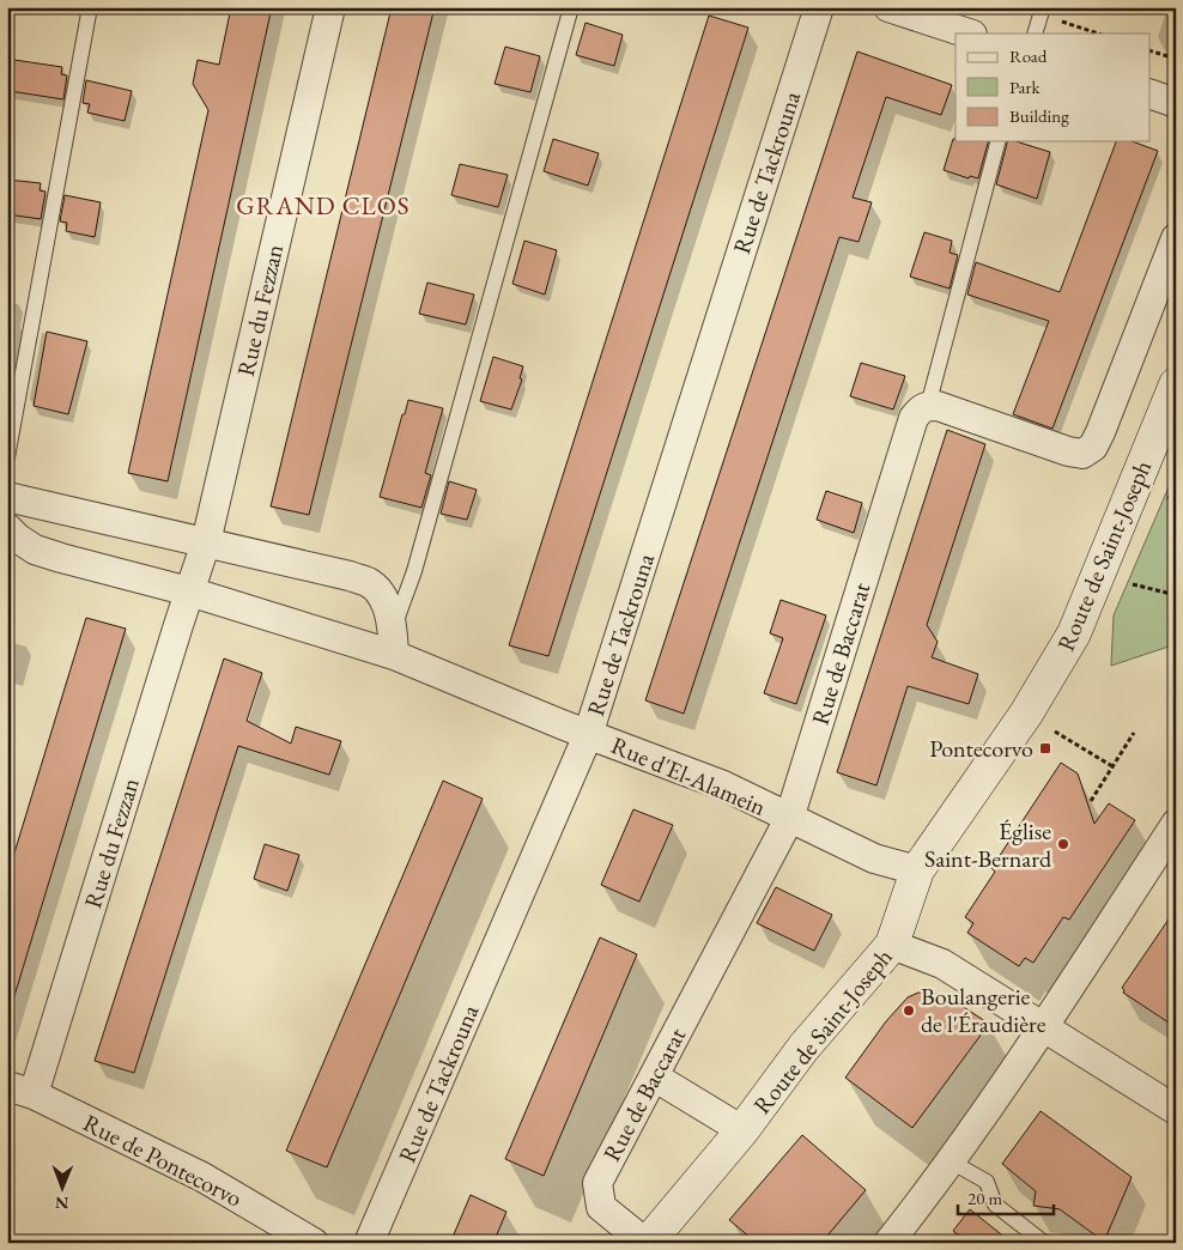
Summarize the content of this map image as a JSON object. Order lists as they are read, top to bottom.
{
  "streets": {
    "street": [
      "Rue de Tackrouna",
      "Rue du Fezzan",
      "Route de Saint-Joseph",
      "Rue de Baccarat",
      "Rue d'El-Alamein",
      "Rue de Pontecorvo"
    ]
  },
  "crossings": [
    ["Rue de Tackrouna", "Rue d'El-Alamein"],
    ["Rue du Fezzan", "Rue d'El-Alamein"],
    ["Rue du Fezzan", "Rue de Pontecorvo"],
    ["Route de Saint-Joseph", "Rue de Baccarat"],
    ["Route de Saint-Joseph", "Rue d'El-Alamein"],
    ["Rue de Baccarat", "Rue d'El-Alamein"]
  ],
  "districts": ["GRAND CLOS"],
  "places": {
    "transit": ["Pontecorvo"],
    "other": ["Église Saint-Bernard", "Boulangerie de l'Éraudière"]
  },
  "legend": ["Road", "Park", "Building"],
  "scale_bar": "20 m",
  "north": "bottom"
}
